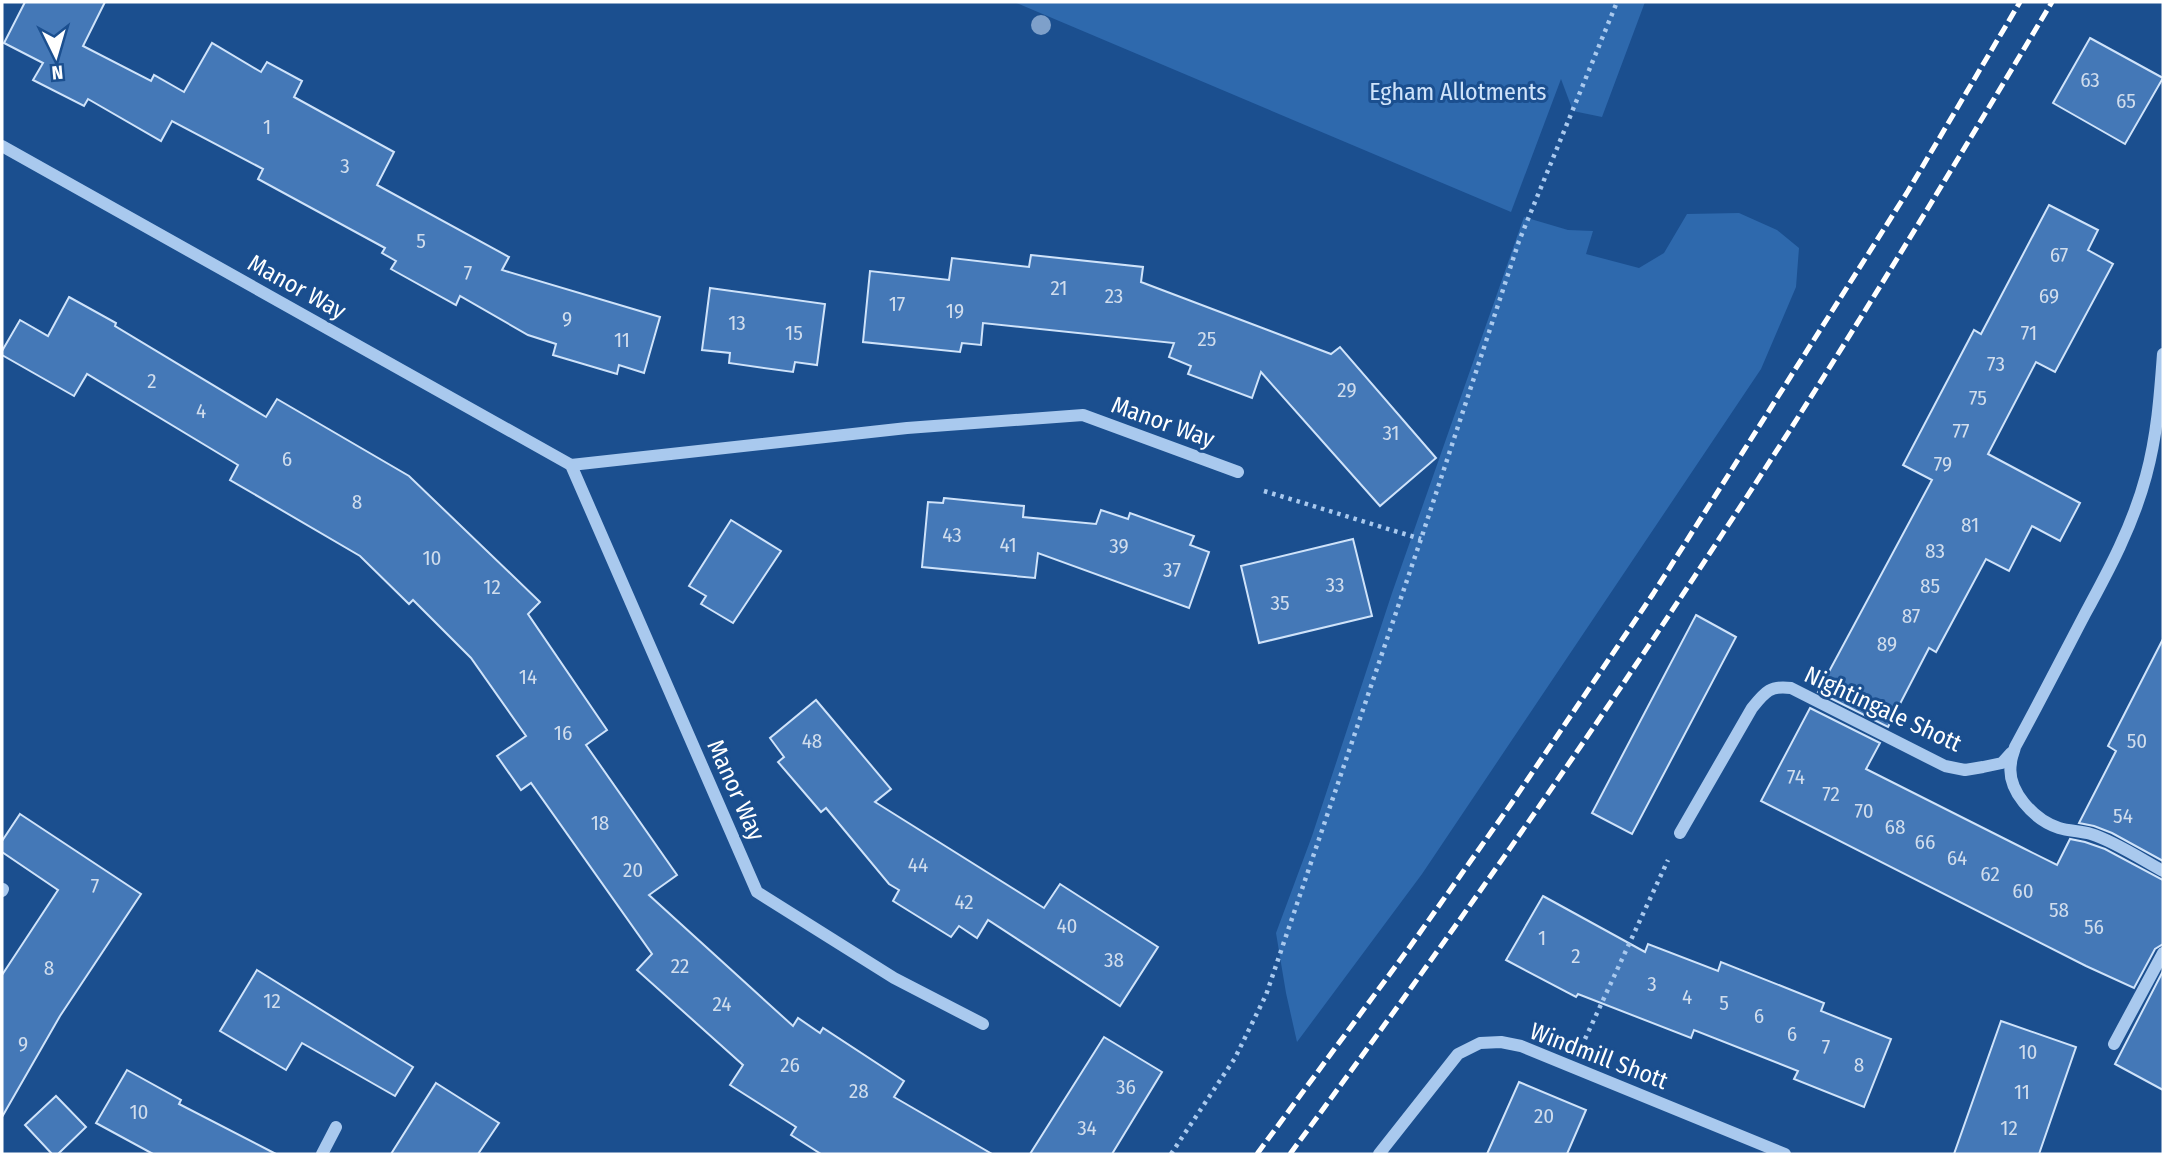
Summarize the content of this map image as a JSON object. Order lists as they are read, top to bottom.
{
  "streets": {
    "street": ["Manor Way", "Nightingale Shott", "Windmill Shott"]
  },
  "parks": ["Egham Allotments"],
  "house_numbers": [
    "63",
    "65",
    "1",
    "3",
    "5",
    "67",
    "7",
    "21",
    "23",
    "69",
    "17",
    "19",
    "9",
    "13",
    "15",
    "71",
    "25",
    "11",
    "73",
    "2",
    "29",
    "75",
    "4",
    "77",
    "31",
    "6",
    "79",
    "8",
    "81",
    "43",
    "41",
    "39",
    "83",
    "10",
    "37",
    "33",
    "85",
    "12",
    "35",
    "87",
    "89",
    "14",
    "16",
    "48",
    "50",
    "74",
    "72",
    "70",
    "54",
    "18",
    "68",
    "66",
    "64",
    "44",
    "20",
    "62",
    "7",
    "60",
    "42",
    "58",
    "40",
    "56",
    "1",
    "2",
    "38",
    "22",
    "8",
    "3",
    "4",
    "12",
    "5",
    "24",
    "6",
    "6",
    "9",
    "7",
    "10",
    "26",
    "8",
    "36",
    "28",
    "11",
    "10",
    "20",
    "34",
    "12"
  ],
  "north": "bottom"
}
